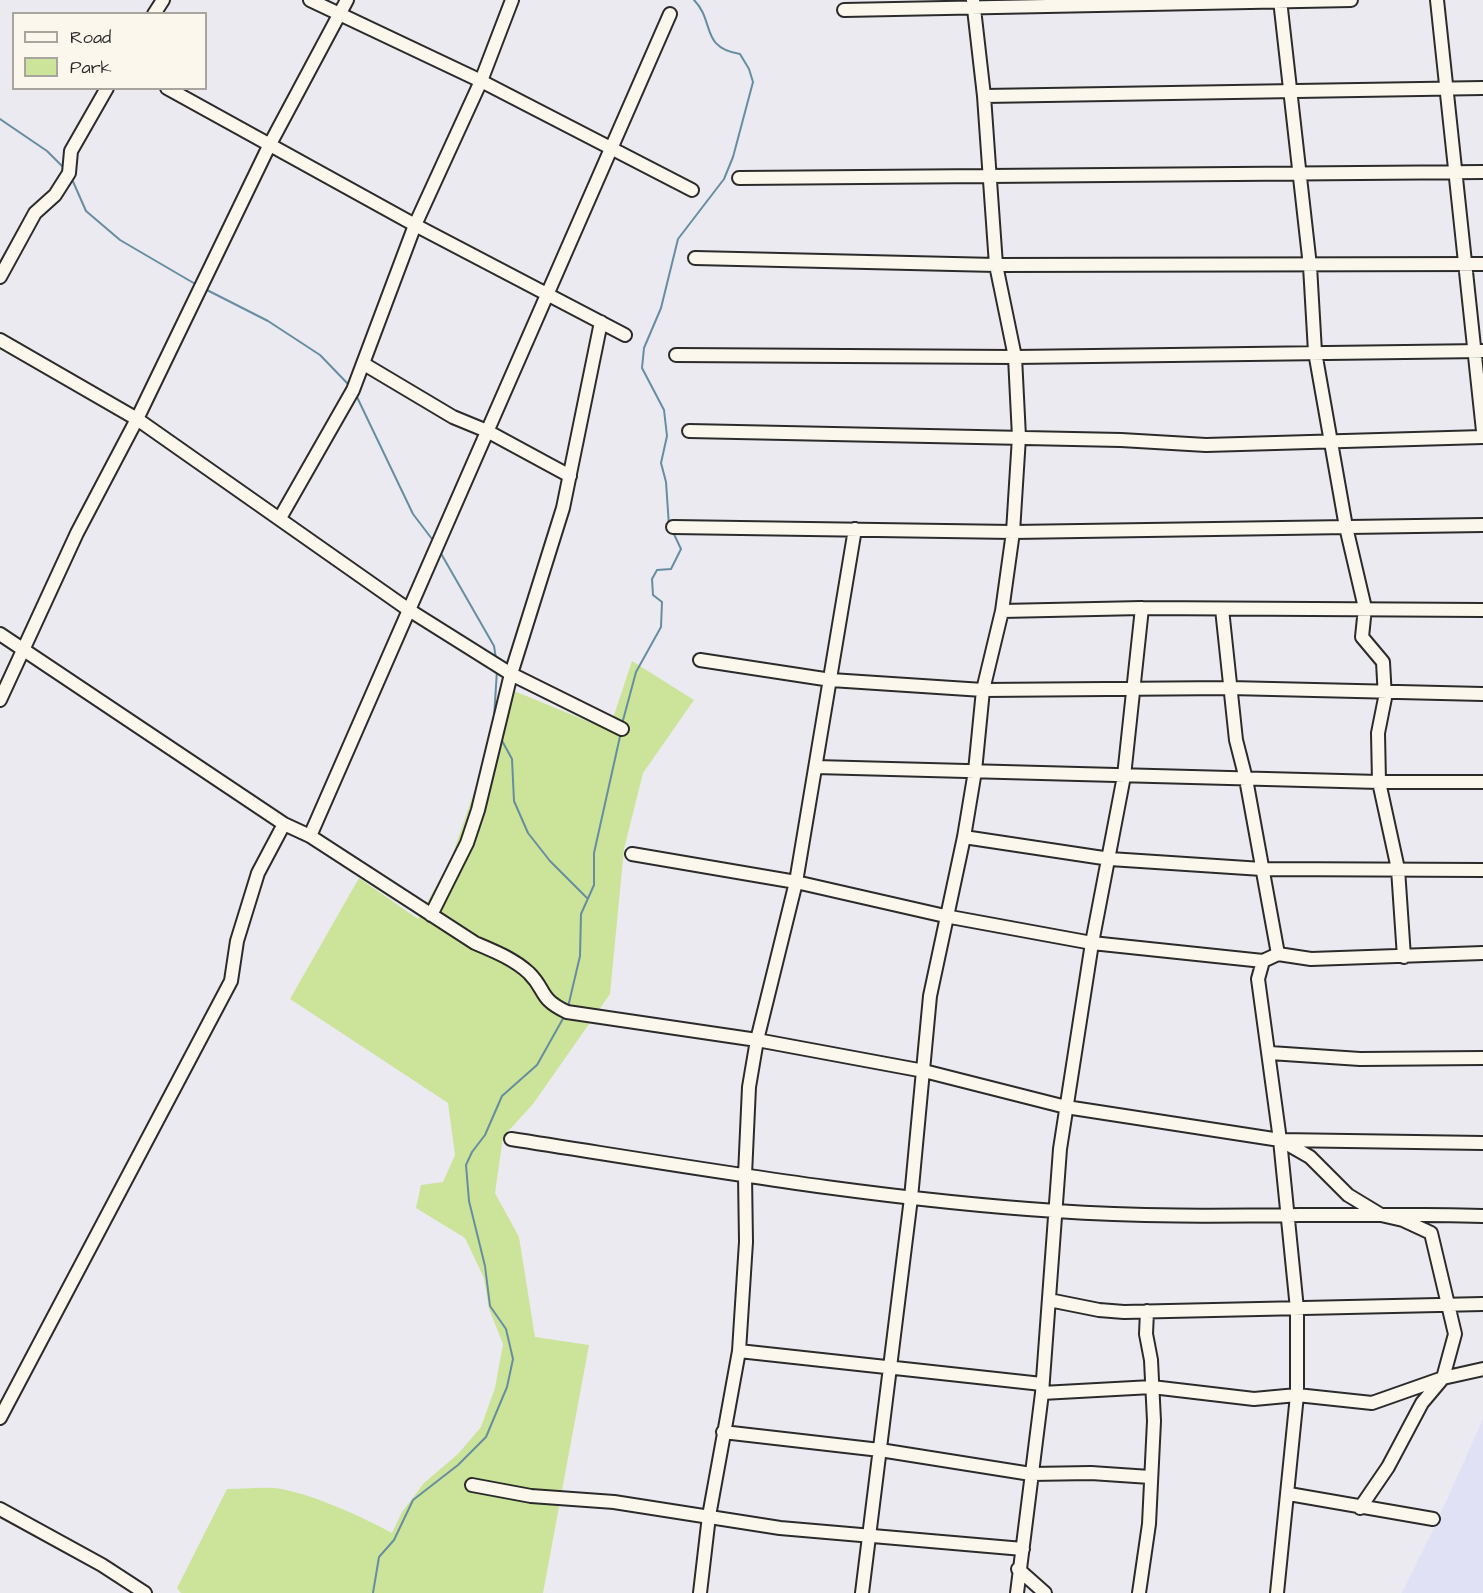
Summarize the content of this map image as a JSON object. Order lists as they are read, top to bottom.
{
  "legend": ["Road", "Park"]
}
